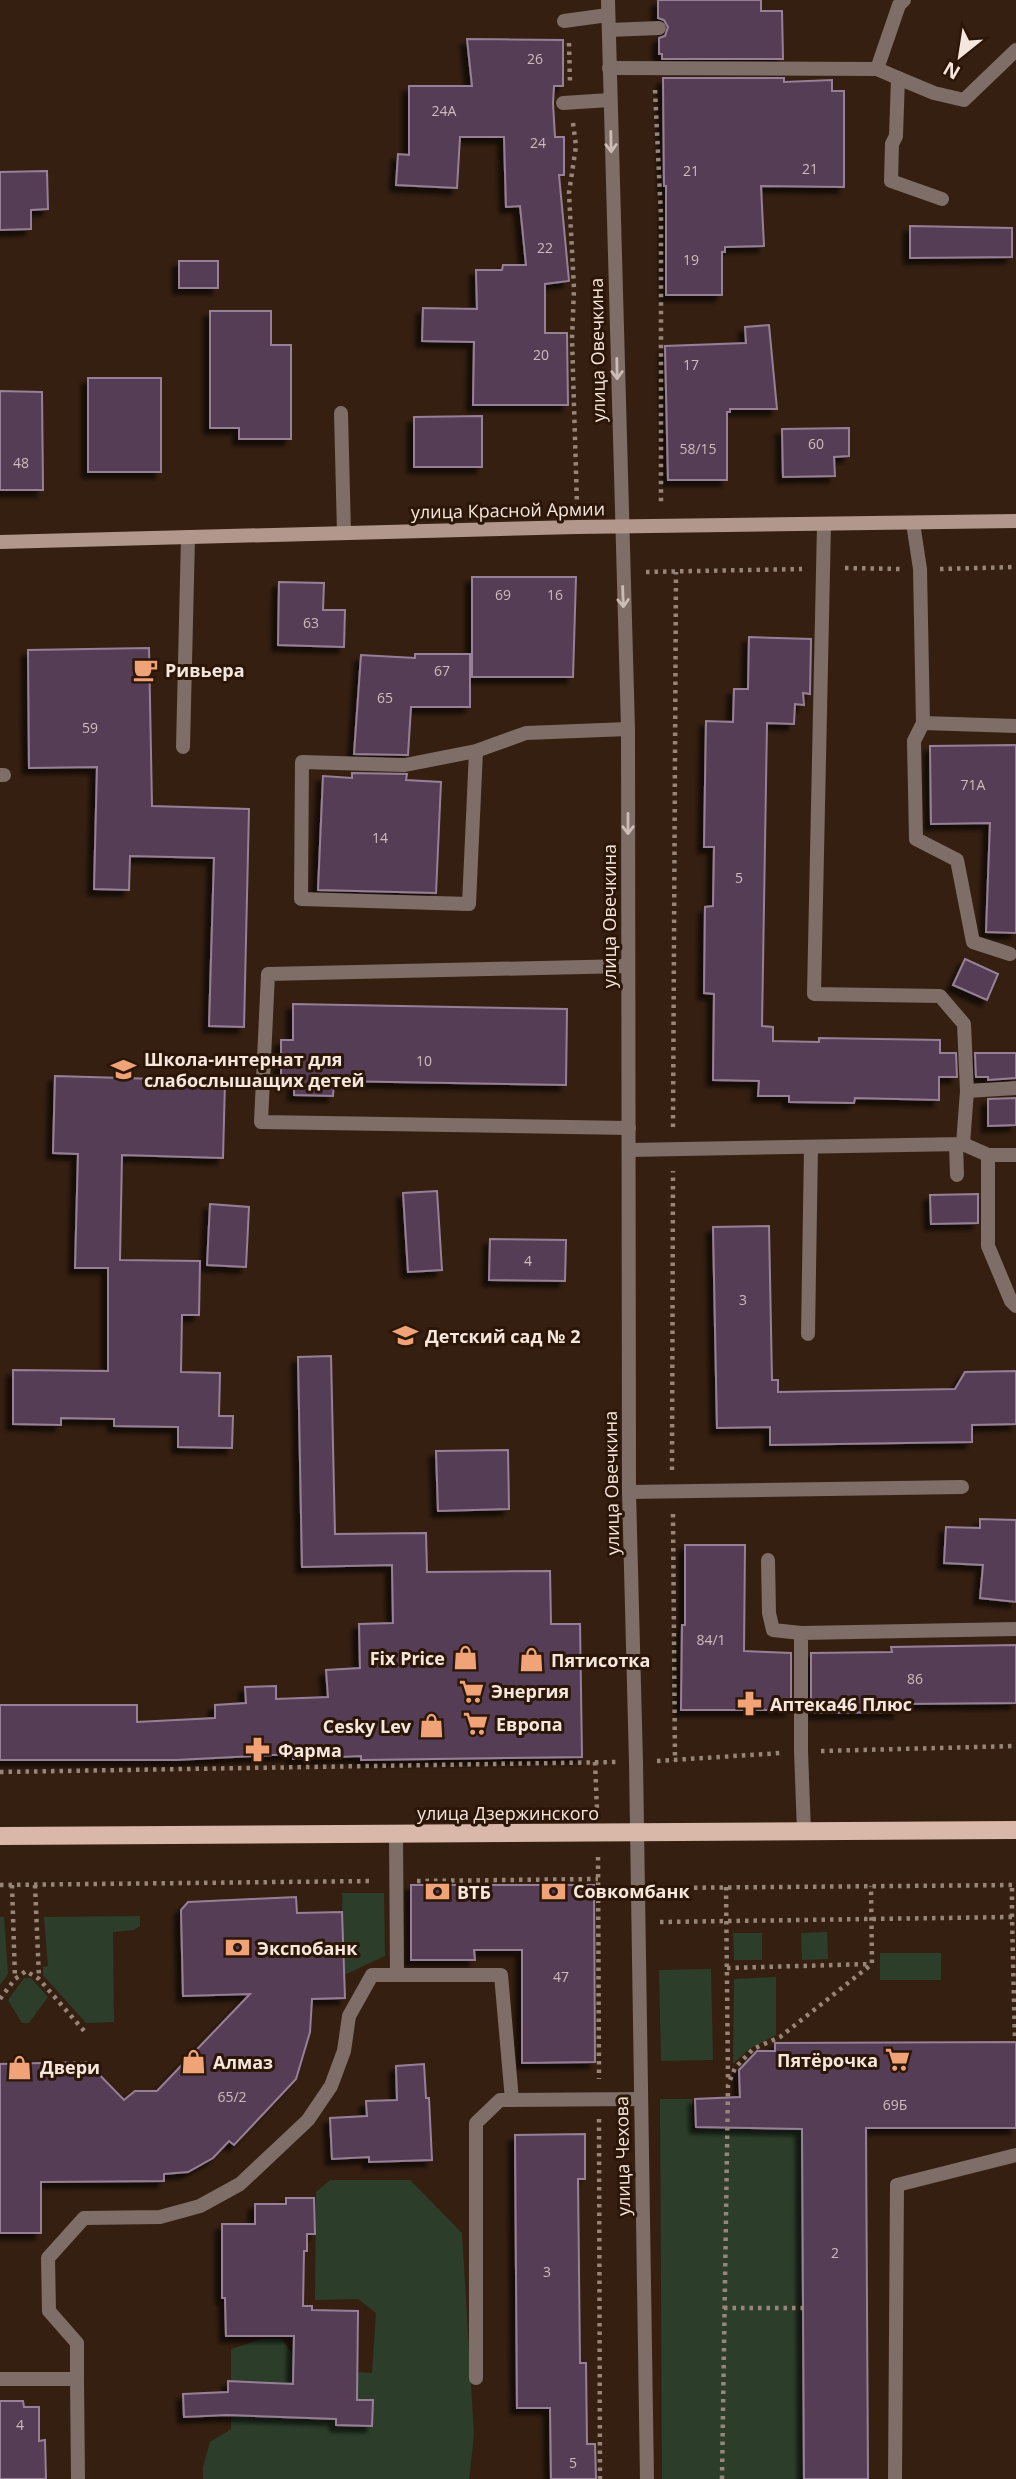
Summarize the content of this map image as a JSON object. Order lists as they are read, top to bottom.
{
  "streets": {
    "main road": ["улица Красной Армии", "улица Дзержинского"],
    "street": ["улица Овечкина", "улица Чехова"]
  },
  "crossings": [
    ["улица Овечкина", "улица Красной Армии"],
    ["улица Овечкина", "улица Дзержинского"],
    ["улица Овечкина", "улица Чехова"],
    ["улица Дзержинского", "улица Чехова"]
  ],
  "one_way": ["улица Овечкина"],
  "places": {
    "cafe": ["Ривьера"],
    "school or university": ["Школа-интернат для слабослышащих детей", "Детский сад № 2"],
    "shop": [
      "Fix Price",
      "Пятисотка",
      "Cesky Lev",
      "Алмаз",
      "Двери"
    ],
    "supermarket": ["Энергия", "Европа", "Пятёрочка"],
    "pharmacy": ["Аптека46 Плюс", "Фарма"],
    "bank": ["Совкомбанк", "ВТБ", "Экспобанк"]
  },
  "house_numbers": [
    "26",
    "24А",
    "24",
    "21",
    "21",
    "22",
    "19",
    "20",
    "17",
    "60",
    "58/15",
    "48",
    "69",
    "16",
    "63",
    "67",
    "65",
    "59",
    "71А",
    "14",
    "5",
    "10",
    "4",
    "3",
    "84/1",
    "86",
    "47",
    "65/2",
    "69Б",
    "2",
    "3",
    "4",
    "5"
  ],
  "north": "bottom left"
}
